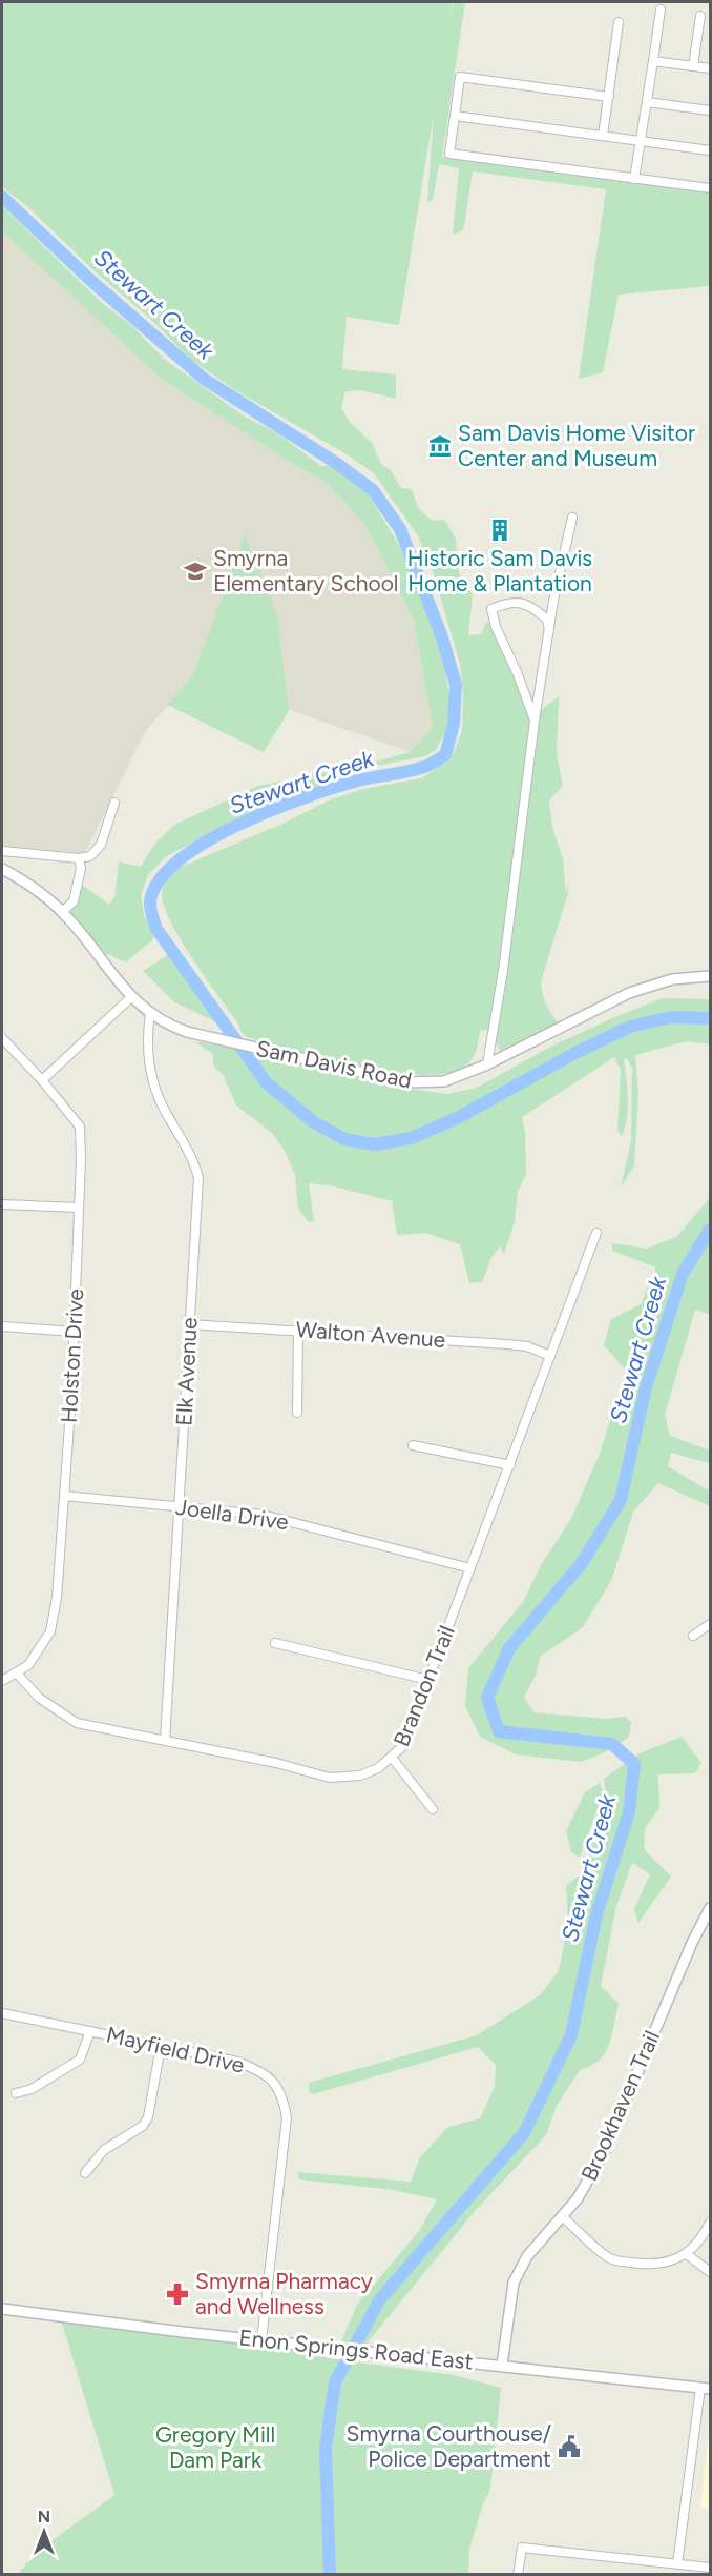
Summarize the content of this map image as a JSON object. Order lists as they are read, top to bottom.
{
  "streets": {
    "street": [
      "Sam Davis Road",
      "Walton Avenue",
      "Holston Drive",
      "Elk Avenue",
      "Joella Drive",
      "Brandon Trail",
      "Mayfield Drive",
      "Brookhaven Trail",
      "Enon Springs Road East"
    ]
  },
  "crossings": [
    ["Sam Davis Road", "Elk Avenue"],
    ["Walton Avenue", "Elk Avenue"],
    ["Walton Avenue", "Brandon Trail"],
    ["Holston Drive", "Joella Drive"],
    ["Holston Drive", "Brandon Trail"],
    ["Elk Avenue", "Joella Drive"],
    ["Elk Avenue", "Brandon Trail"],
    ["Joella Drive", "Brandon Trail"],
    ["Mayfield Drive", "Enon Springs Road East"],
    ["Brookhaven Trail", "Enon Springs Road East"]
  ],
  "water": ["Stewart Creek"],
  "parks": ["Gregory Mill Dam Park"],
  "places": {
    "museum": ["Sam Davis Home Visitor Center and Museum"],
    "building": ["Historic Sam Davis Home & Plantation"],
    "school or university": ["Smyrna Elementary School"],
    "pharmacy": ["Smyrna Pharmacy and Wellness"],
    "public building": ["Smyrna Courthouse/ Police Department"]
  },
  "north": "top"
}
